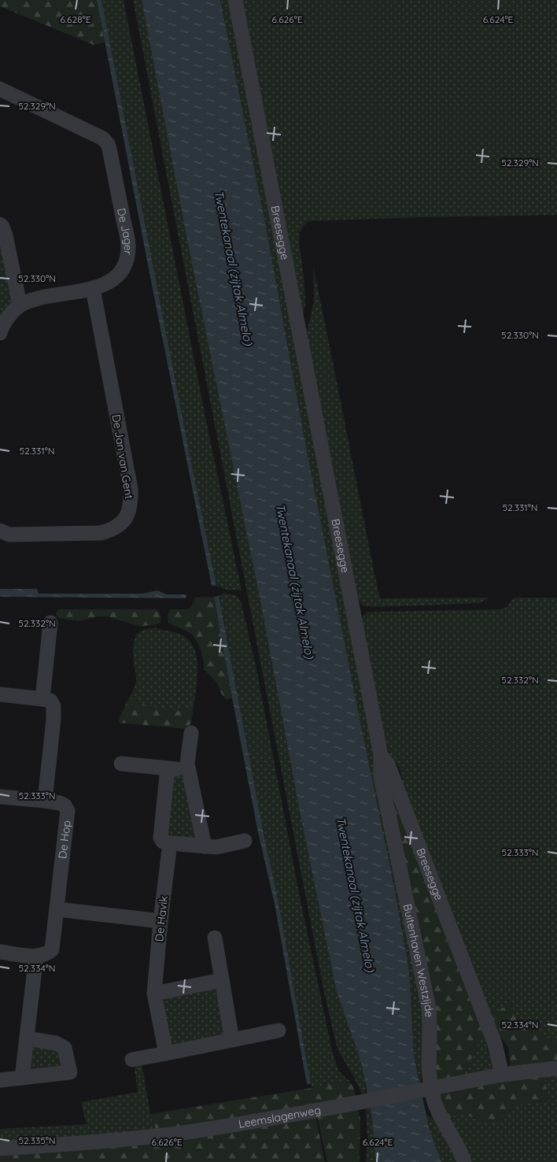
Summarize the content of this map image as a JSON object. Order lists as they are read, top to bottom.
{
  "streets": {
    "street": [
      "De Jager",
      "Breesegge",
      "De Jan van Gent",
      "De Hop",
      "De Havik",
      "Buitenhaven Westzijde",
      "Leemslagenweg"
    ]
  },
  "crossings": [
    ["De Jager", "De Jan van Gent"],
    ["Breesegge", "Buitenhaven Westzijde"],
    ["Breesegge", "Leemslagenweg"]
  ],
  "water": ["Twentekanaal (zijtak Almelo)"],
  "coordinates": [
    "6.628°E",
    "6.626°E",
    "6.624°E",
    "52.329°N",
    "52.330°N",
    "52.331°N",
    "52.332°N",
    "52.333°N",
    "52.334°N",
    "52.335°N"
  ]
}
